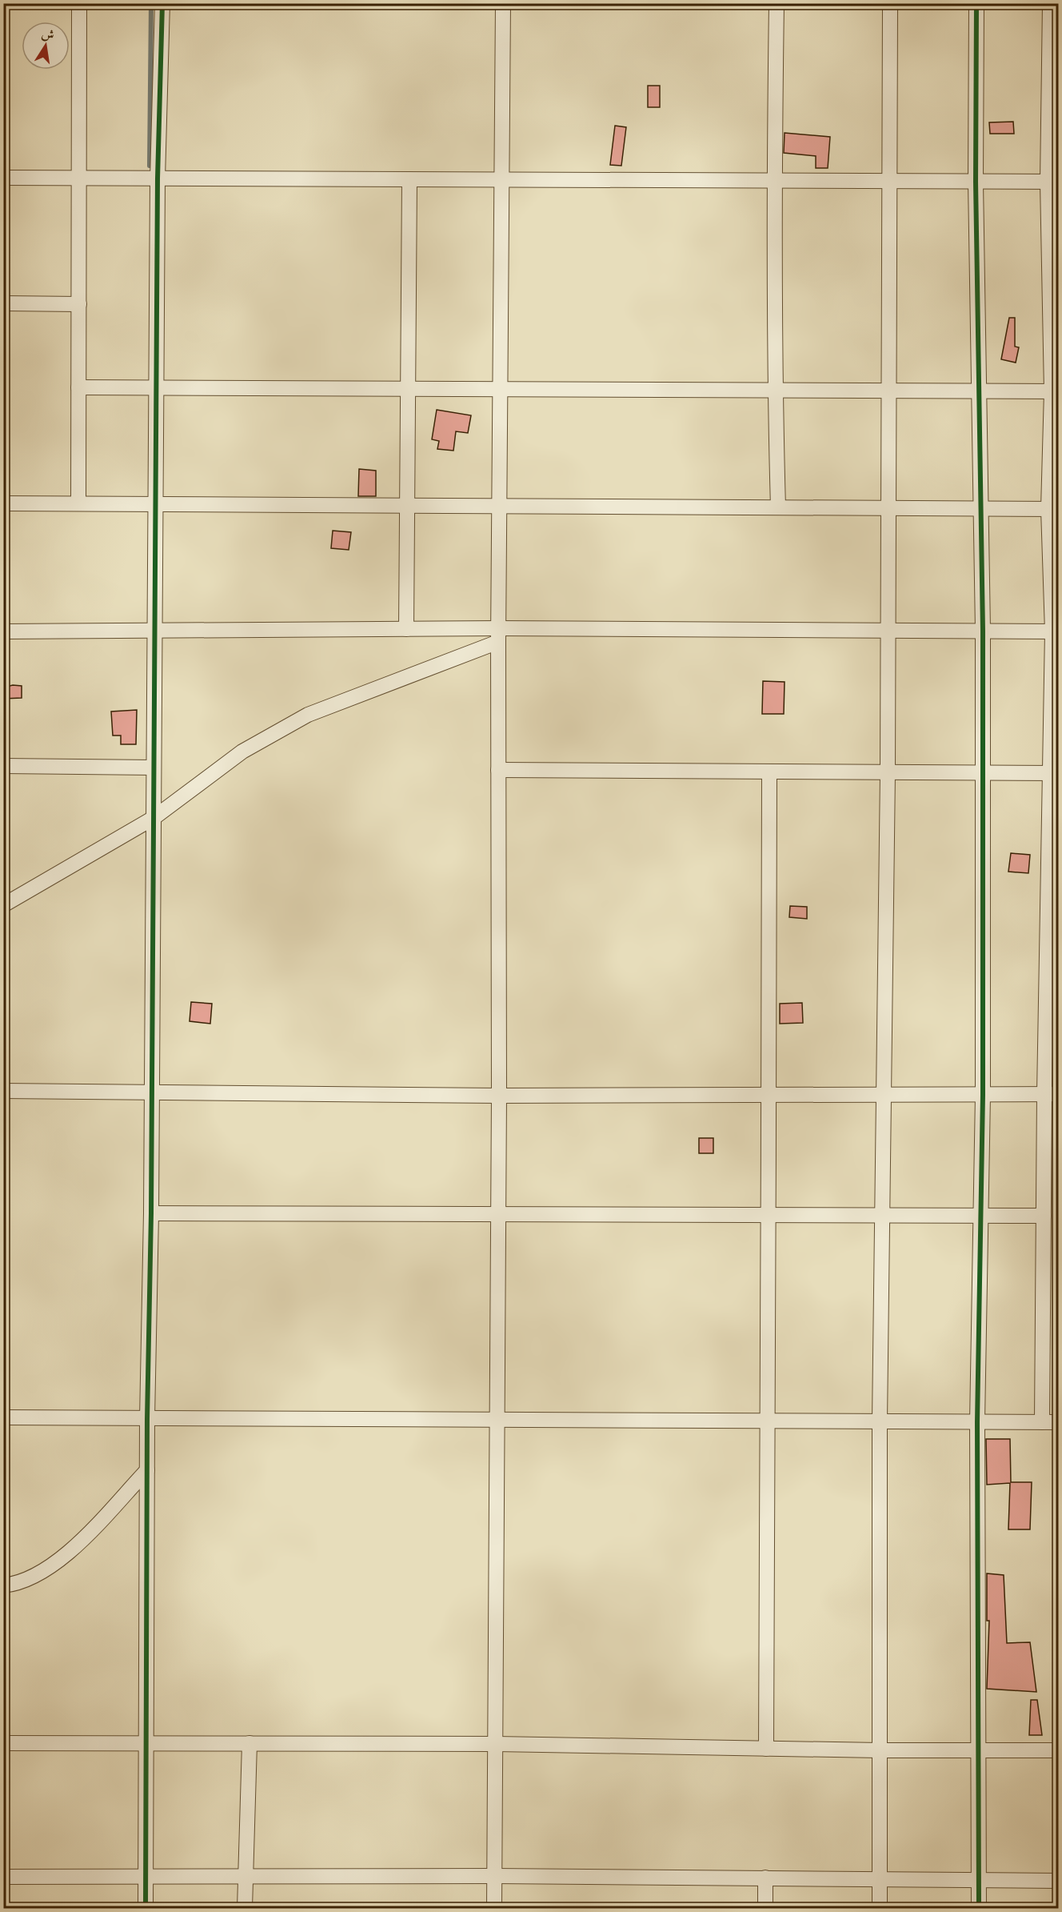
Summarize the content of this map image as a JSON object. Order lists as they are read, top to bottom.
{
  "north": "top"
}
